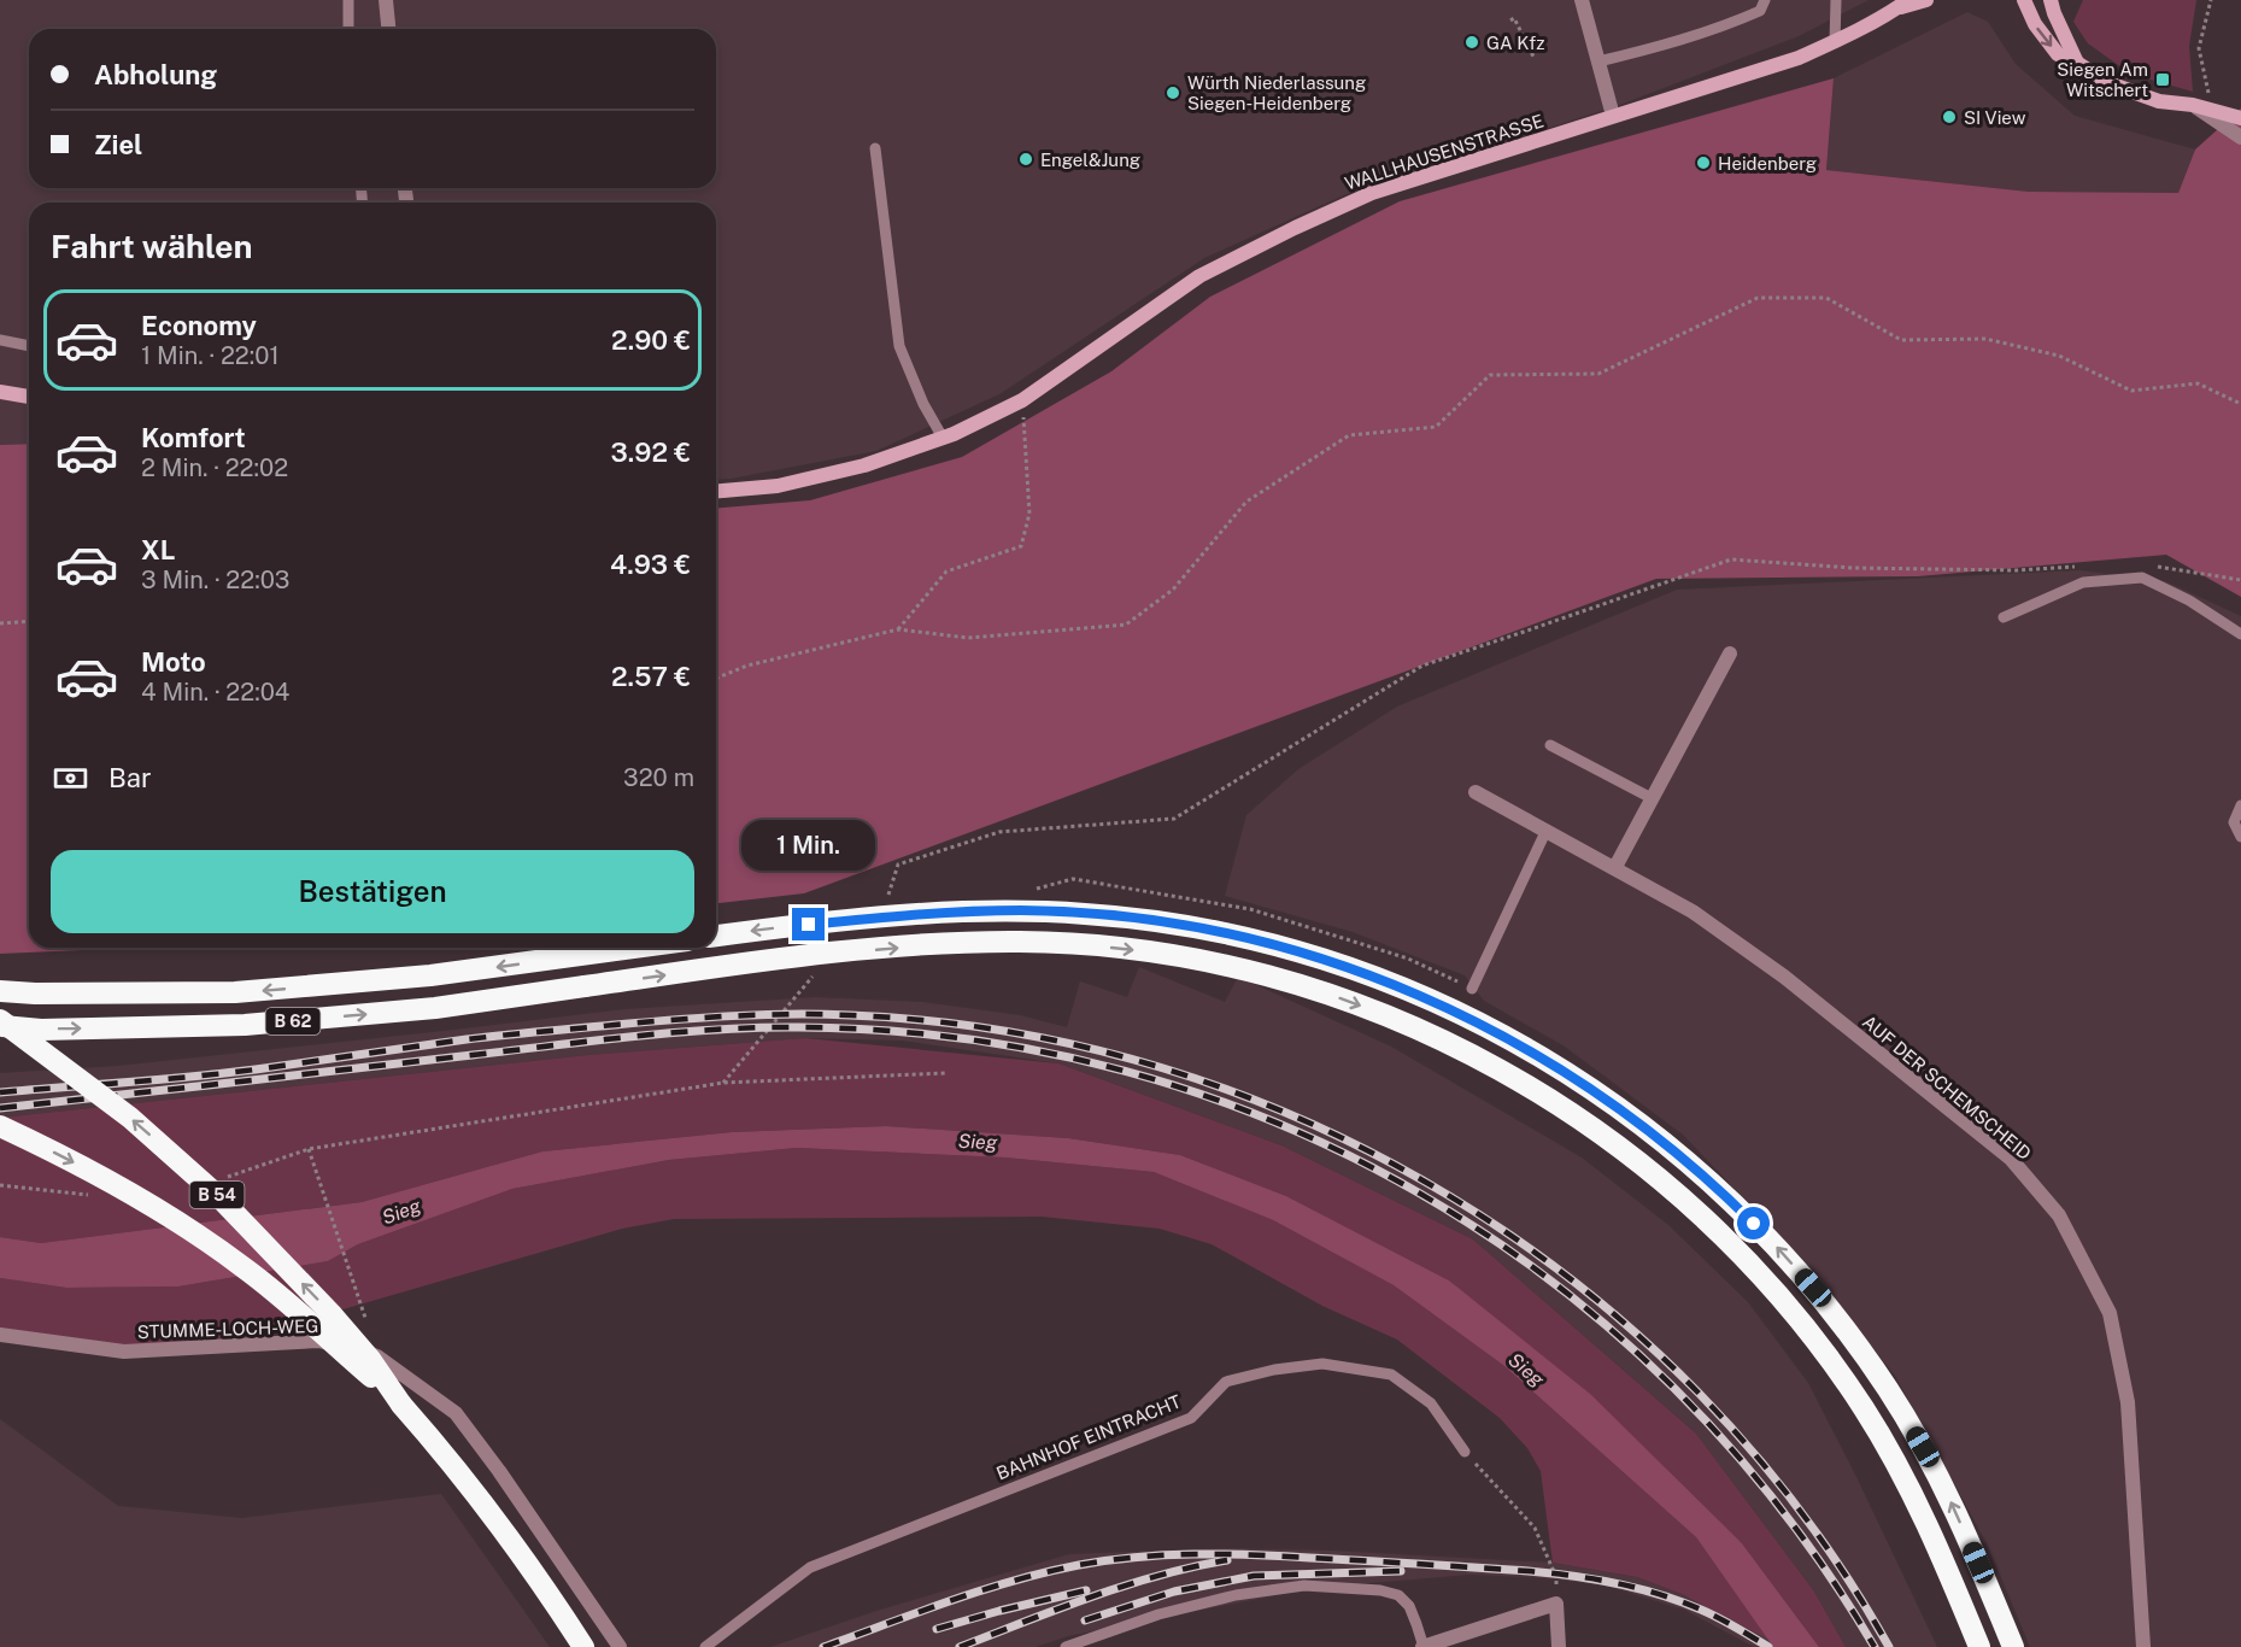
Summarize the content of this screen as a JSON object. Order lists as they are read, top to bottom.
{
  "streets": {
    "highway": ["B 62", "B 54"],
    "street": ["WALLHAUSENSTRASSE", "AUF DER SCHEMSCHEID", "STUMME-LOCH-WEG"],
    "lane": ["BAHNHOF EINTRACHT"]
  },
  "crossings": [
    ["B 62", "B 54"]
  ],
  "water": ["Sieg"],
  "places": {
    "other": [
      "GA Kfz",
      "Würth Niederlassung Siegen-Heidenberg",
      "SI View",
      "Engel&Jung",
      "Heidenberg"
    ],
    "transit": ["Siegen Am Witschert"]
  },
  "page": {
    "banner": ["Abholung", "Ziel"],
    "heading": "Fahrt wählen",
    "list": [
      {
        "name": "Economy",
        "note": "1 Min. · 22:01",
        "value": "2.90 €"
      },
      {
        "name": "Komfort",
        "note": "2 Min. · 22:02",
        "value": "3.92 €"
      },
      {
        "name": "XL",
        "note": "3 Min. · 22:03",
        "value": "4.93 €"
      },
      {
        "name": "Moto",
        "note": "4 Min. · 22:04",
        "value": "2.57 €"
      }
    ],
    "pay": ["Bar", "320 m"],
    "bubble": "1 Min.",
    "buttons": "Bestätigen"
  }
}
